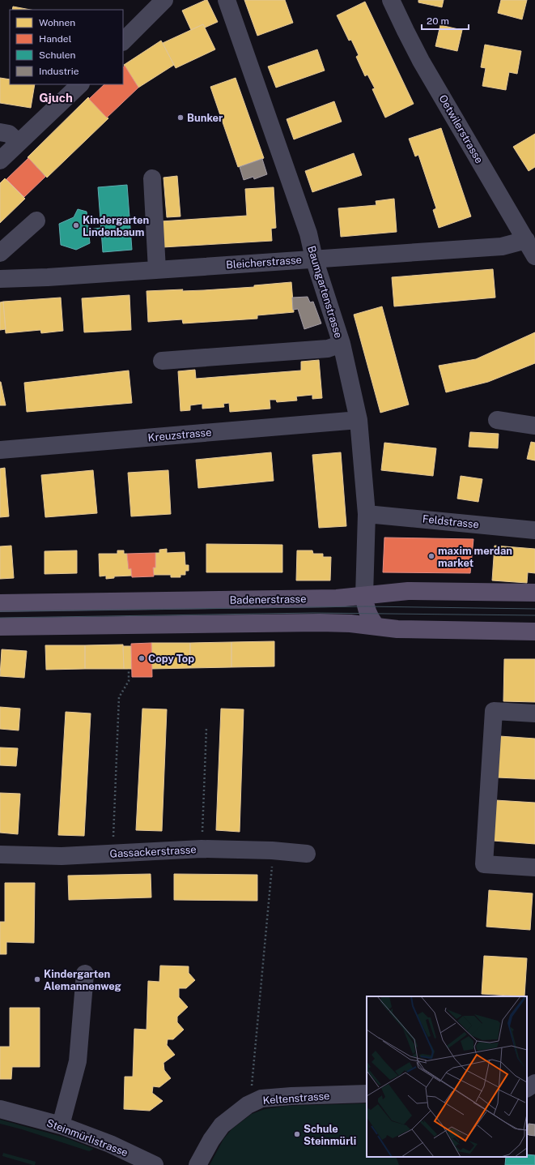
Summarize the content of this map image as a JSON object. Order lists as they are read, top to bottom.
{
  "streets": {
    "main road": ["Badenerstrasse"],
    "street": [
      "Oetwilerstrasse",
      "Bleicherstrasse",
      "Baumgartenstrasse",
      "Kreuzstrasse",
      "Feldstrasse",
      "Gassackerstrasse",
      "Keltenstrasse",
      "Steinmürlistrasse"
    ]
  },
  "crossings": [
    ["Oetwilerstrasse", "Bleicherstrasse"],
    ["Bleicherstrasse", "Baumgartenstrasse"],
    ["Baumgartenstrasse", "Kreuzstrasse"],
    ["Baumgartenstrasse", "Feldstrasse"],
    ["Baumgartenstrasse", "Badenerstrasse"]
  ],
  "districts": ["Gjuch"],
  "places": [
    "Bunker",
    "Kindergarten Lindenbaum",
    "maxim merdan market",
    "Copy Top",
    "Kindergarten Alemannenweg",
    "Schule Steinmürli"
  ],
  "legend": [
    "Wohnen",
    "Handel",
    "Schulen",
    "Industrie"
  ],
  "scale_bar": "20 m"
}
